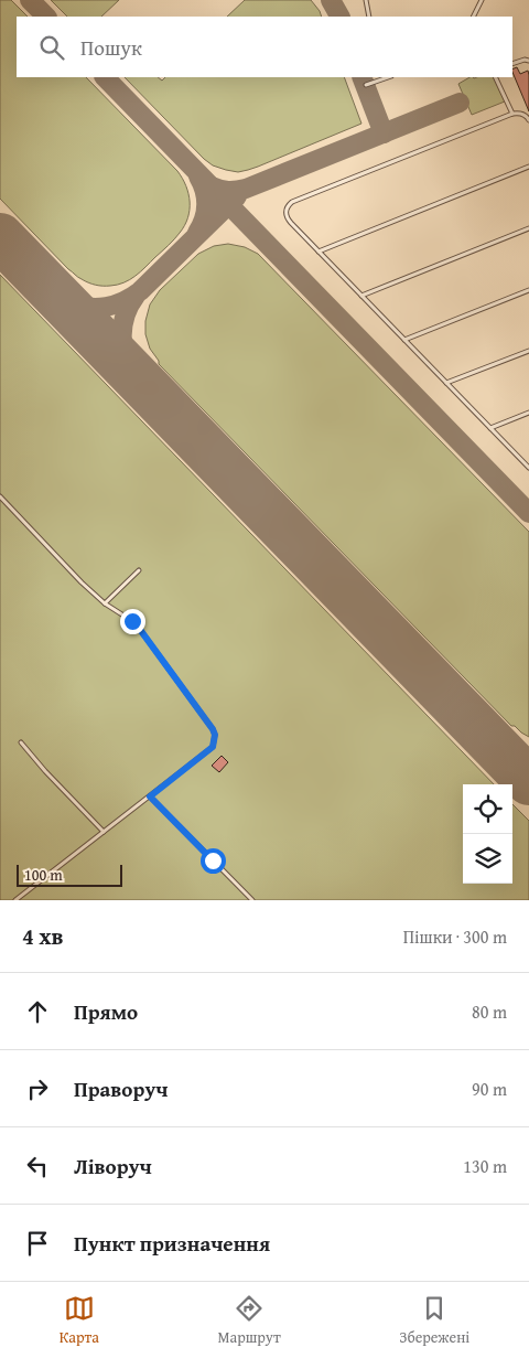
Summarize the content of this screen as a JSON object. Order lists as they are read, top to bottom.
{
  "scale_bar": "100 m",
  "page": {
    "search": "Пошук",
    "scale": "100 m",
    "heading": ["4 хв", "Пішки · 300 m"],
    "list": [
      ["Прямо", "80 m"],
      ["Праворуч", "90 m"],
      ["Ліворуч", "130 m"],
      "Пункт призначення"
    ],
    "nav": ["Карта", "Маршрут", "Збережені"]
  }
}
